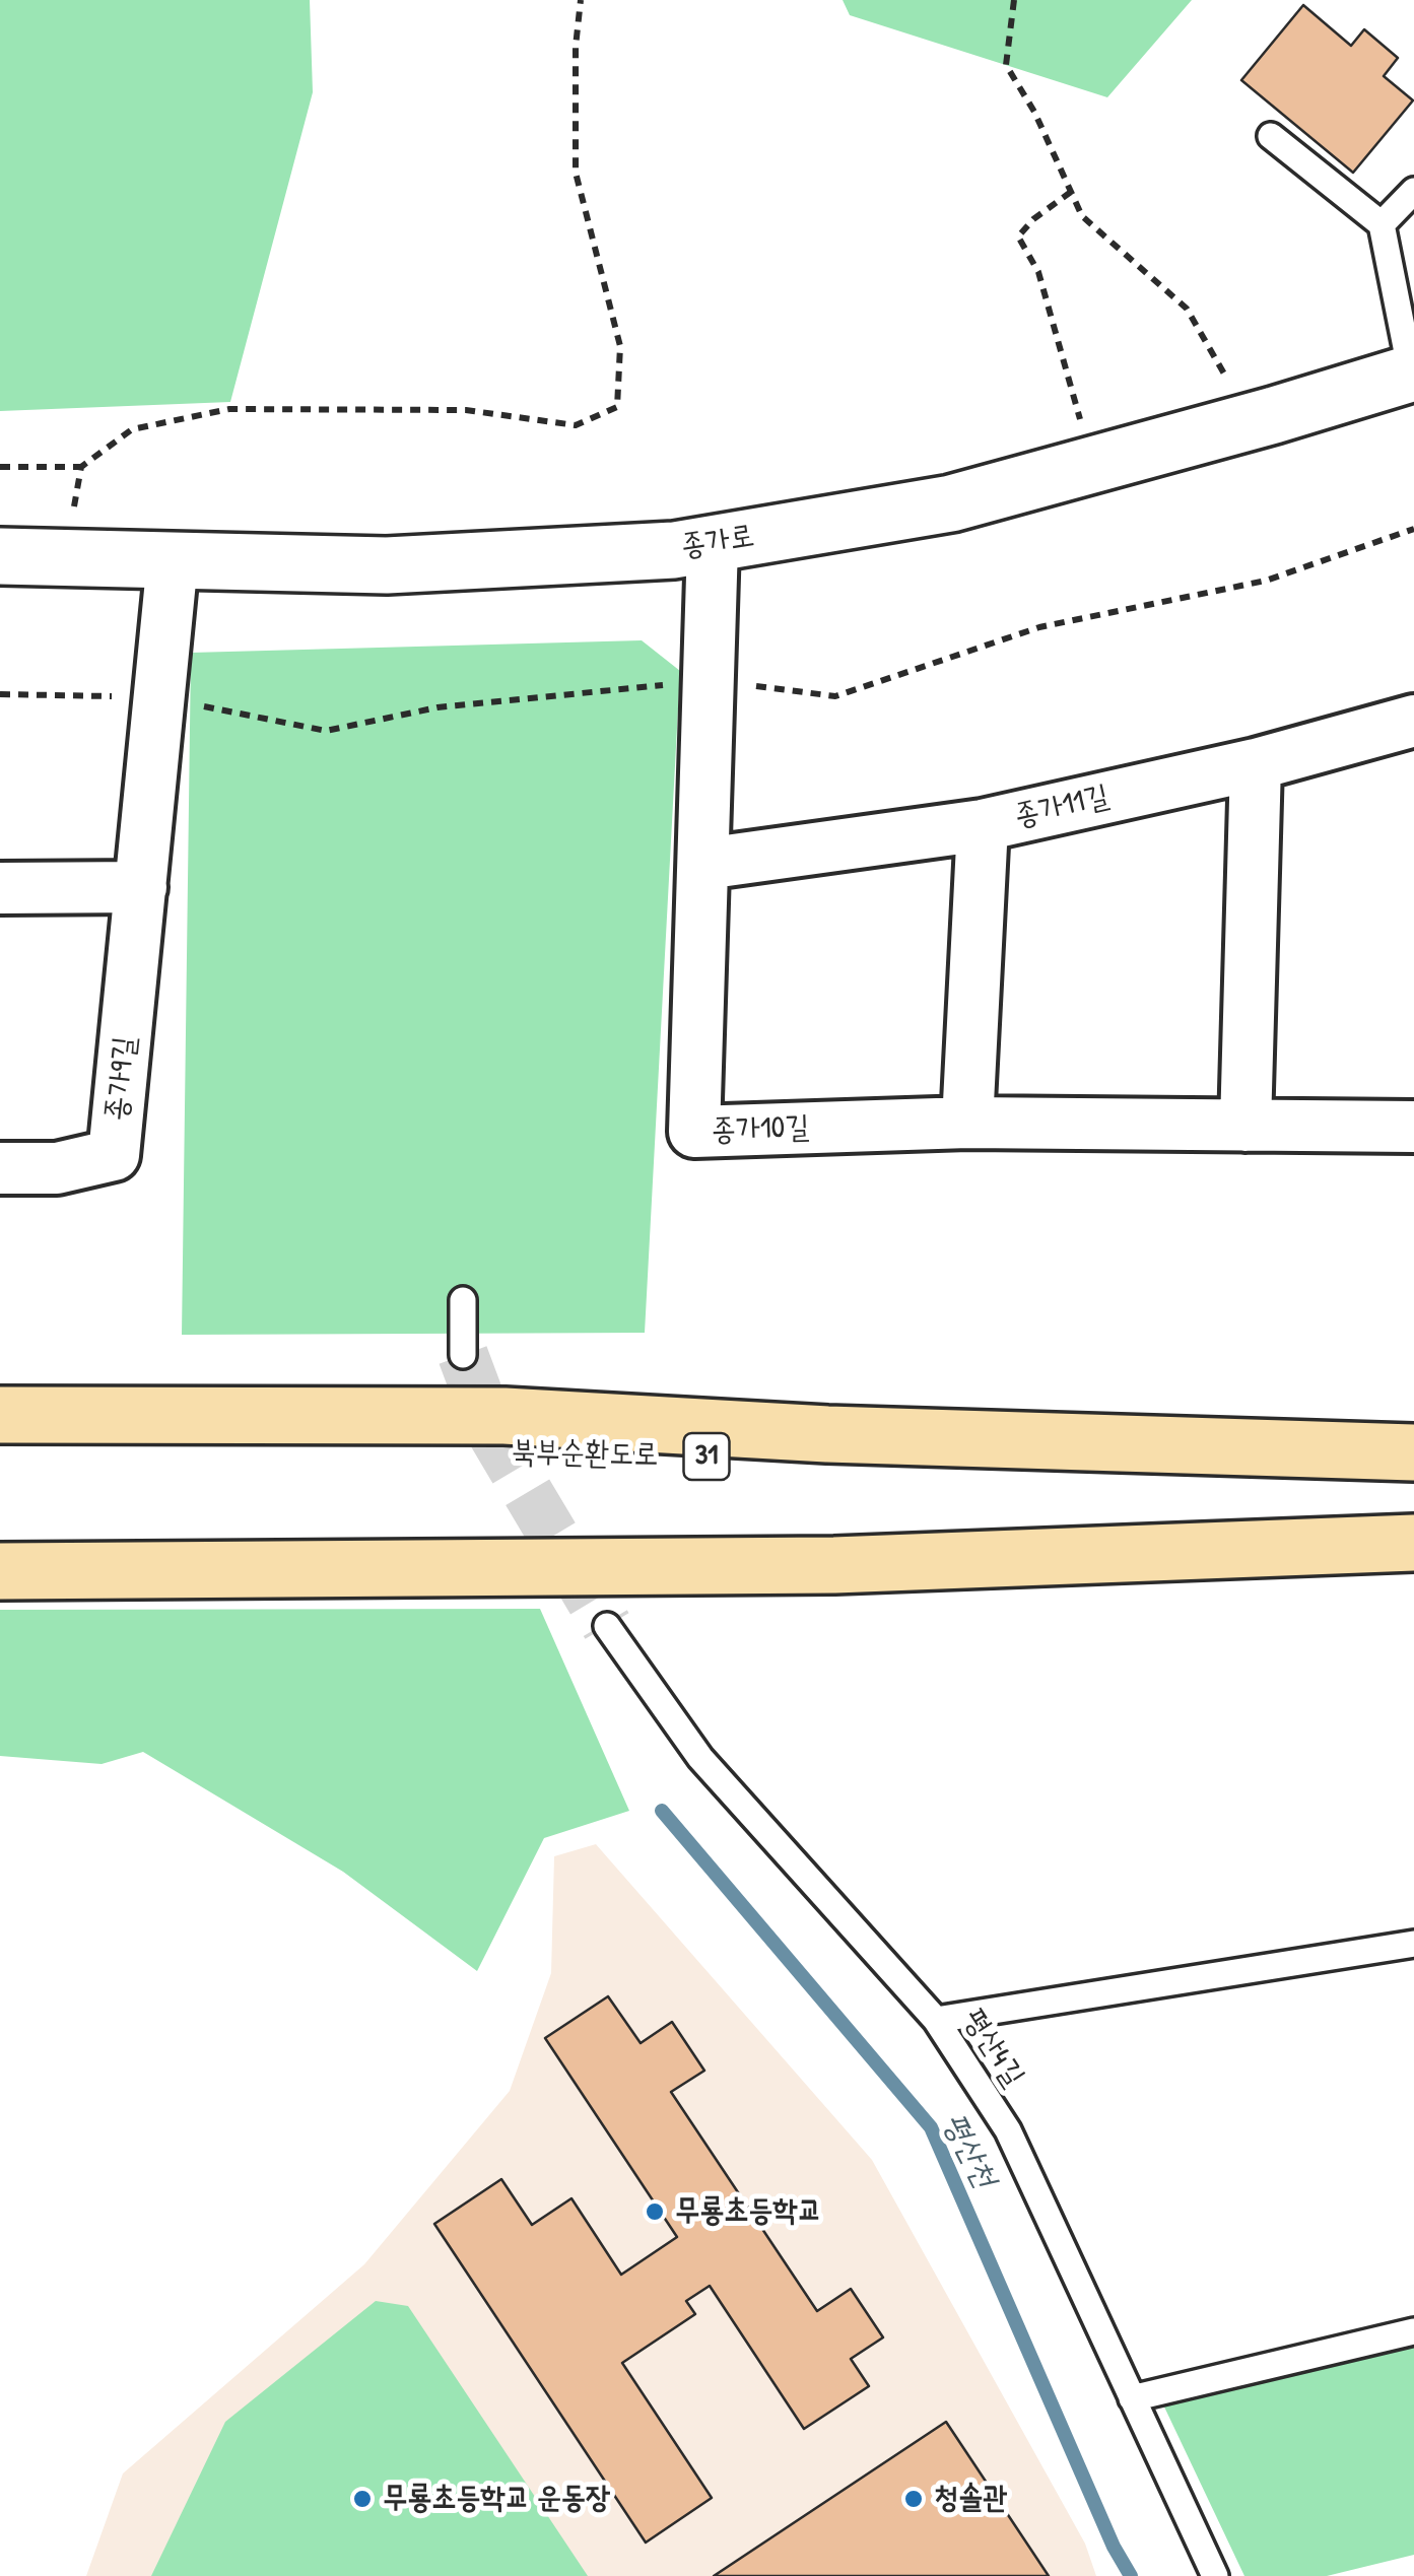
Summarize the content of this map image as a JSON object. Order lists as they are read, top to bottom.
{
  "streets": {
    "main road": ["종가로", "북부순환도로", "31"],
    "street": ["종가11길", "종가9길", "종가10길"],
    "lane": ["평산4길"]
  },
  "crossings": [
    ["종가로", "종가9길"],
    ["종가로", "종가10길"],
    ["종가11길", "종가10길"]
  ],
  "water": ["평산천"],
  "places": ["무룡초등학교", "무룡초등학교 운동장", "청솔관"]
}
